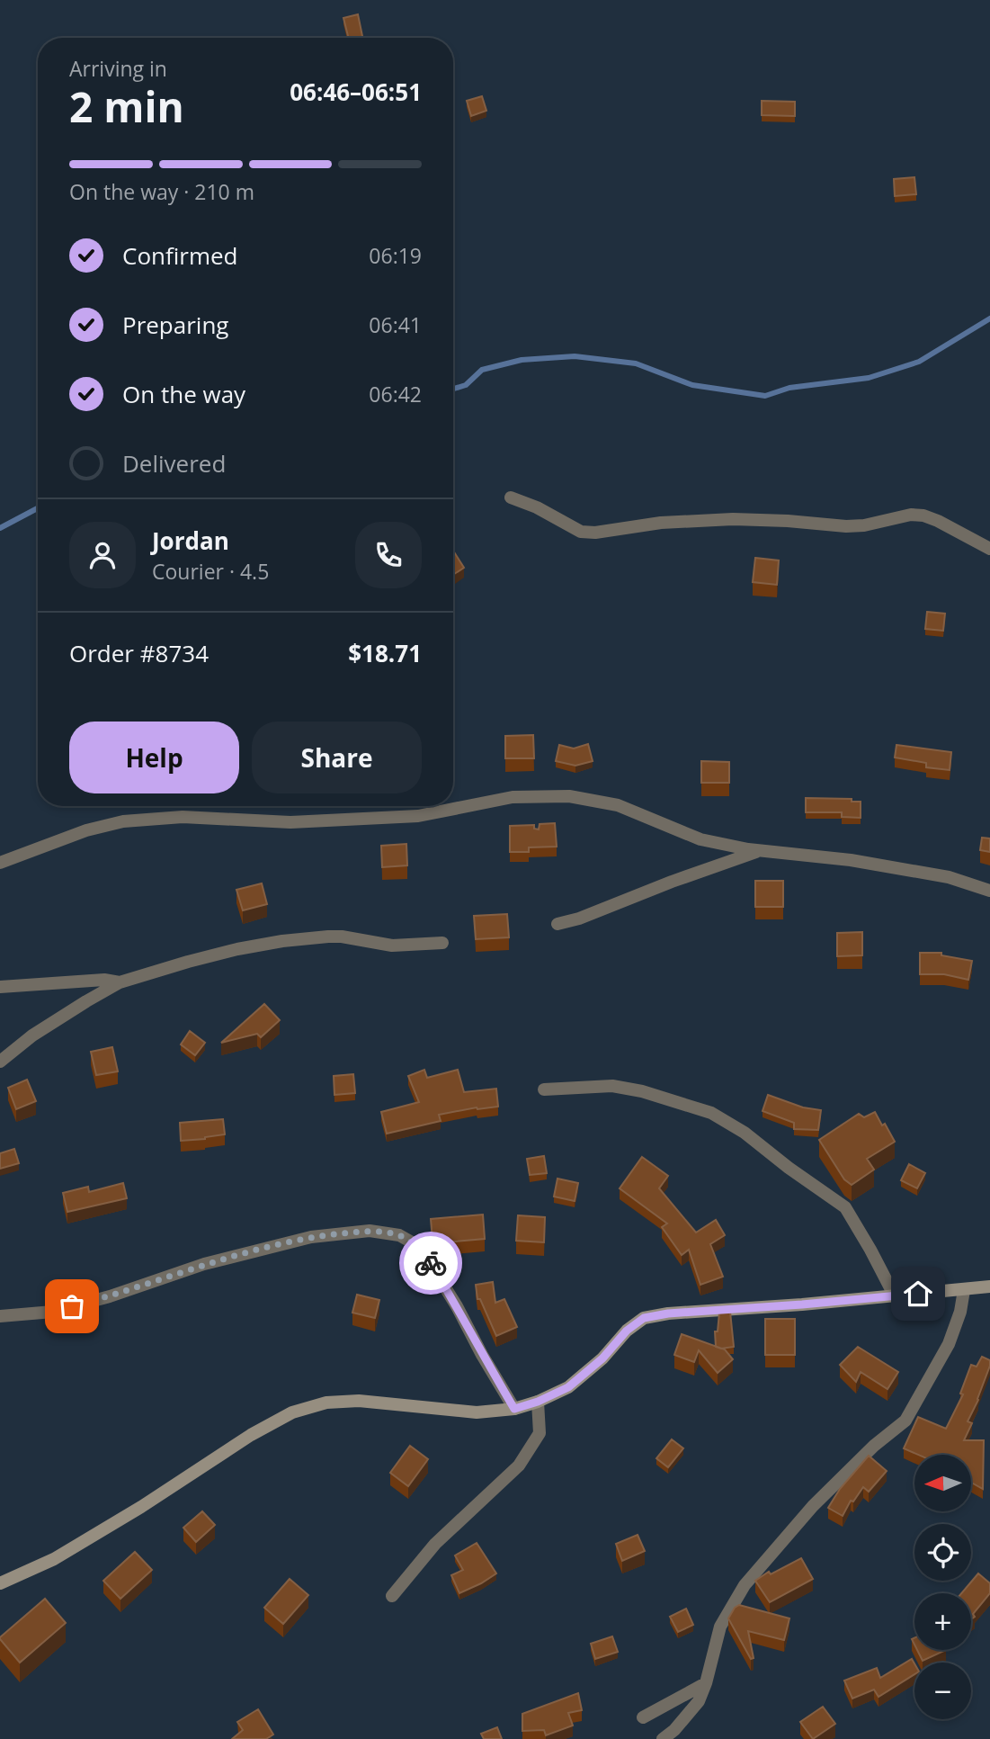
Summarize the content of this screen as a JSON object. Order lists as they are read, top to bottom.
{
  "north": "left",
  "page": {
    "heading": ["2 min", "Arriving in", "06:46–06:51"],
    "panel": [
      "Jordan",
      "Courier · 4.5",
      "Order #8734",
      "$18.71"
    ],
    "bar": "On the way · 210 m",
    "list": [
      ["Confirmed", "06:19"],
      ["Preparing", "06:41"],
      ["On the way", "06:42"],
      "Delivered"
    ],
    "buttons": ["Help", "Share"],
    "map_buttons": ["+", "−"]
  }
}
